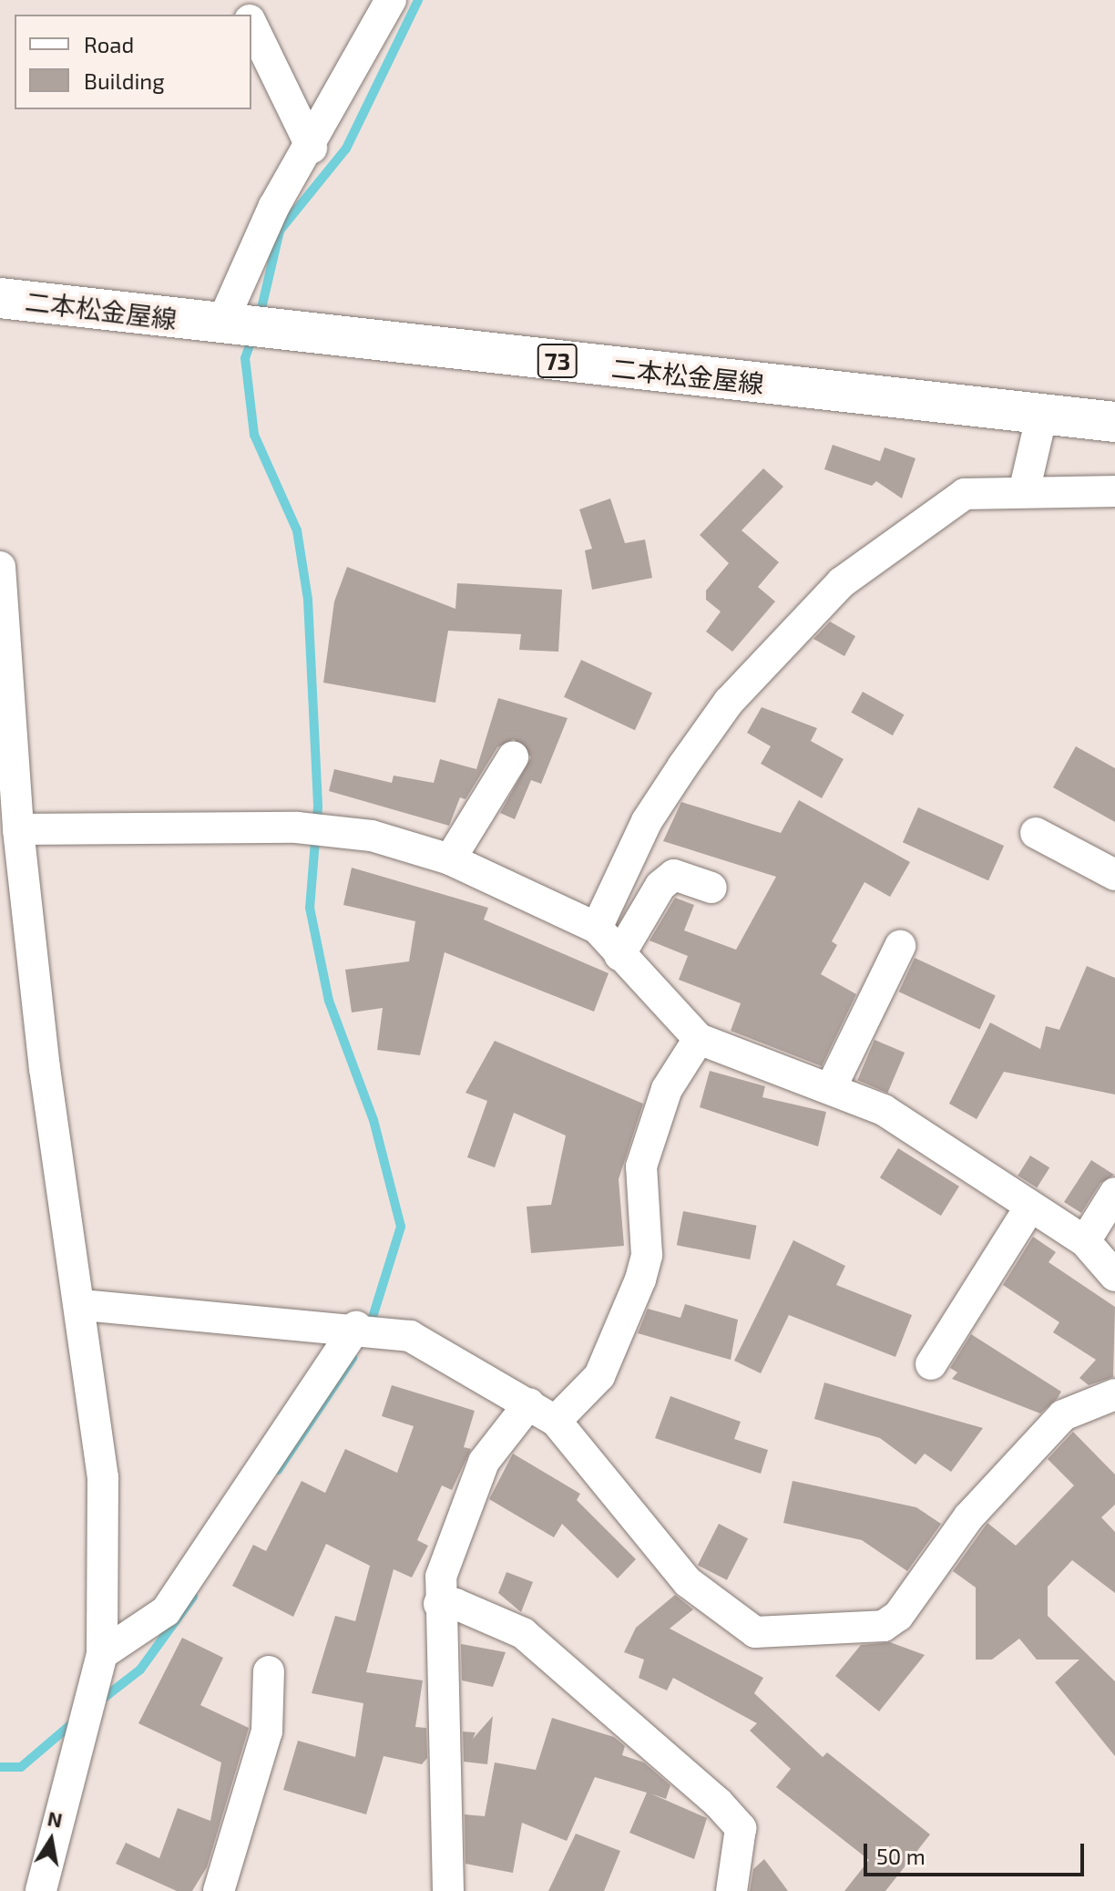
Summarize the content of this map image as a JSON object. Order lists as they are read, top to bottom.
{
  "streets": {
    "main road": ["二本松金屋線", "73"]
  },
  "legend": ["Road", "Building"],
  "scale_bar": "50 m",
  "north": "top"
}
